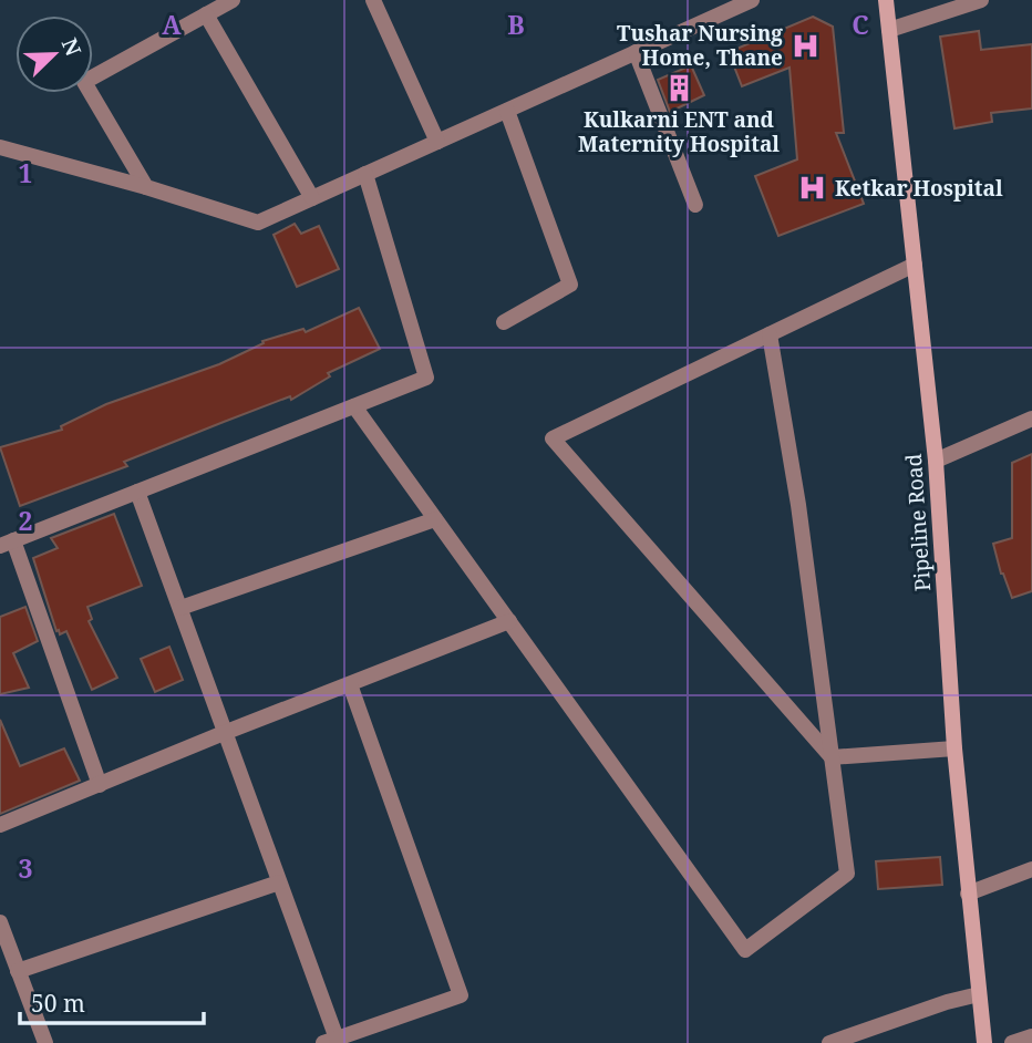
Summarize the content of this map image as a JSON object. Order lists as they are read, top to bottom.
{
  "streets": {
    "main road": ["Pipeline Road"]
  },
  "places": {
    "hospital": ["Tushar Nursing Home, Thane", "Ketkar Hospital"],
    "building": ["Kulkarni ENT and Maternity Hospital"]
  },
  "scale_bar": "50 m",
  "north": "top right",
  "grid": {
    "columns": ["A", "B", "C"],
    "rows": ["1", "2", "3"]
  }
}
